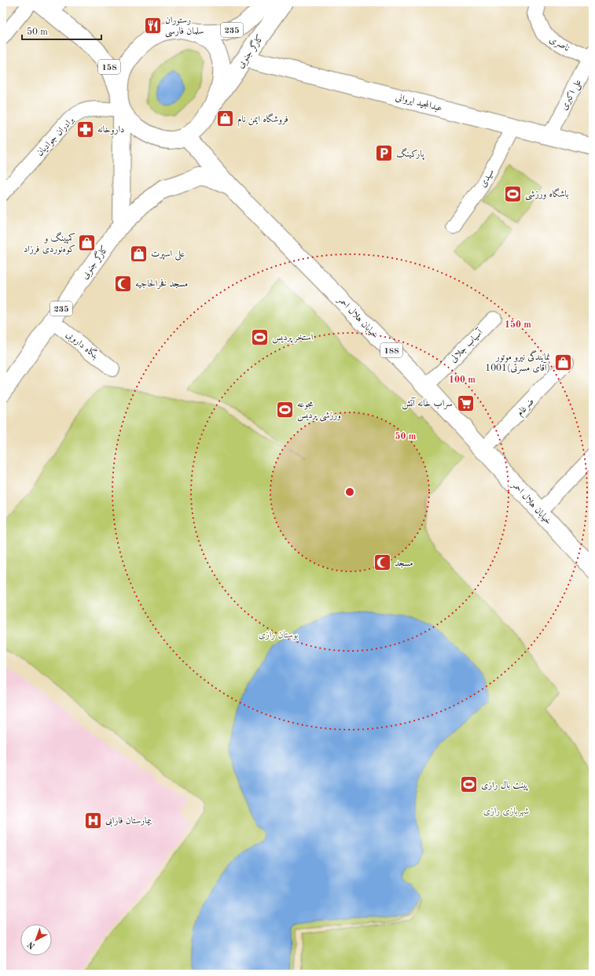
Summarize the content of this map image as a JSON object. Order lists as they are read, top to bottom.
{
  "streets": {
    "main road": [
      "235",
      "کارگر جنوبی",
      "158",
      "عبدالمجید ایروانی",
      "خیابان هلال احمر",
      "188"
    ],
    "street": [
      "ناصری",
      "علی اکبری",
      "برادران جوادیان",
      "سیدی",
      "بنگاه داروبی",
      "آسیاب جلالی",
      "ضرغام"
    ]
  },
  "crossings": [
    ["235", "کارگر جنوبی"],
    ["235", "158"],
    ["235", "برادران جوادیان"],
    ["235", "خیابان هلال احمر"],
    ["ناصری", "علی اکبری"],
    ["کارگر جنوبی", "158"],
    ["کارگر جنوبی", "عبدالمجید ایروانی"],
    ["کارگر جنوبی", "برادران جوادیان"],
    ["کارگر جنوبی", "خیابان هلال احمر"],
    ["کارگر جنوبی", "بنگاه داروبی"],
    ["158", "برادران جوادیان"],
    ["158", "خیابان هلال احمر"],
    ["علی اکبری", "عبدالمجید ایروانی"],
    ["عبدالمجید ایروانی", "سیدی"],
    ["برادران جوادیان", "خیابان هلال احمر"],
    ["خیابان هلال احمر", "آسیاب جلالی"],
    ["خیابان هلال احمر", "ضرغام"]
  ],
  "parks": ["بوستان رازی", "شهربازی رازی"],
  "places": {
    "restaurant": ["رستوران سلمان فارسی"],
    "shop": [
      "فروشگاه ایمن نام",
      "کمپینگ و کوه‌نوردی فرزاد",
      "علی اسپرت",
      "نمایندگی نیرو موتور 1001(آقای مسرتی)"
    ],
    "pharmacy": ["داروخانه"],
    "parking": ["پارکینگ"],
    "sports": [
      "باشگاه ورزشی",
      "استخر پردیس",
      "مجوعه ورزشی پردیس",
      "پینت بال رازی"
    ],
    "mosque": ["مسجد فخرالحاجیه", "مسجد"],
    "supermarket": ["سراب خانه آتش"],
    "hospital": ["بیمارستان فارابی"]
  },
  "scale_bar": "50 m",
  "north": "bottom left",
  "rings": ["150 m", "100 m", "50 m"]
}
